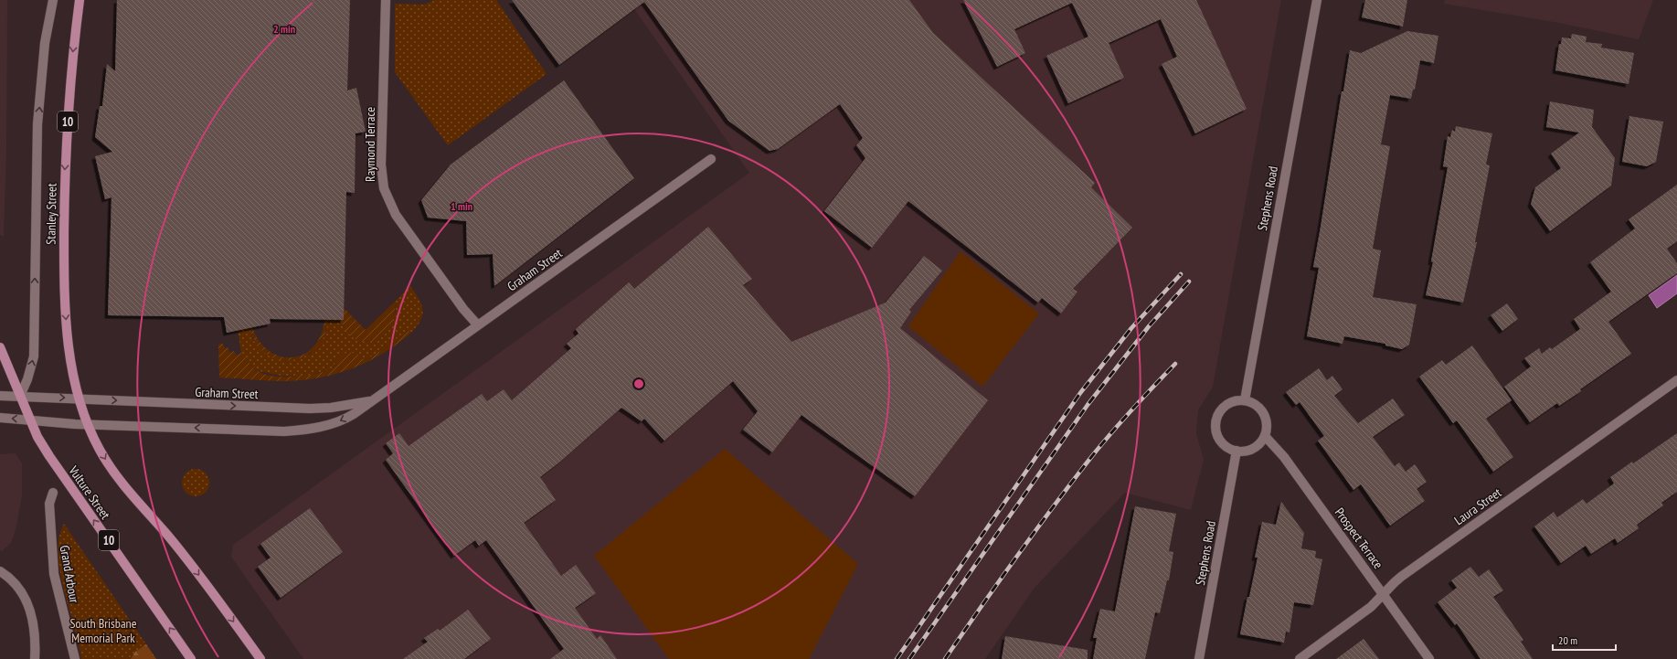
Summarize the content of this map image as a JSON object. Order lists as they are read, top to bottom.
{
  "streets": {
    "main road": ["10", "Stanley Street", "Vulture Street"],
    "street": [
      "Raymond Terrace",
      "Stephens Road",
      "Graham Street",
      "Laura Street",
      "Prospect Terrace",
      "Grand Arbour"
    ]
  },
  "crossings": [
    ["10", "Stanley Street"],
    ["10", "Graham Street"],
    ["Raymond Terrace", "Graham Street"],
    ["Stephens Road", "Prospect Terrace"],
    ["Stanley Street", "Graham Street"],
    ["Stanley Street", "Vulture Street"],
    ["Graham Street", "Vulture Street"],
    ["Laura Street", "Prospect Terrace"]
  ],
  "parks": ["South Brisbane Memorial Park"],
  "scale_bar": "20 m",
  "rings": ["2 min", "1 min"]
}
